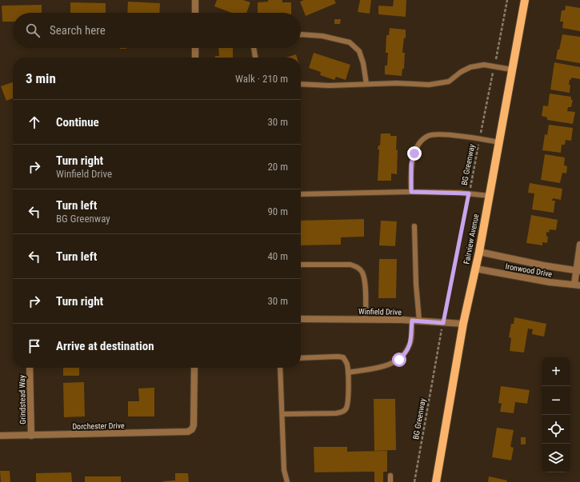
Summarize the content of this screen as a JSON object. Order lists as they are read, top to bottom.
{
  "streets": {
    "main road": ["Fairview Avenue"],
    "street": [
      "Ironwood Drive",
      "Winfield Drive",
      "Grindstead Way",
      "Dorchester Drive"
    ],
    "path": ["BG Greenway"]
  },
  "crossings": [
    ["BG Greenway", "Winfield Drive"],
    ["Fairview Avenue", "Ironwood Drive"],
    ["Fairview Avenue", "Winfield Drive"],
    ["Grindstead Way", "Dorchester Drive"]
  ],
  "page": {
    "search": "Search here",
    "heading": ["3 min", "Walk · 210 m"],
    "list": [
      ["Continue", "30 m"],
      ["Turn right", "Winfield Drive", "20 m"],
      ["Turn left", "BG Greenway", "90 m"],
      ["Turn left", "40 m"],
      ["Turn right", "30 m"],
      "Arrive at destination"
    ],
    "map_buttons": ["+", "−"]
  }
}
